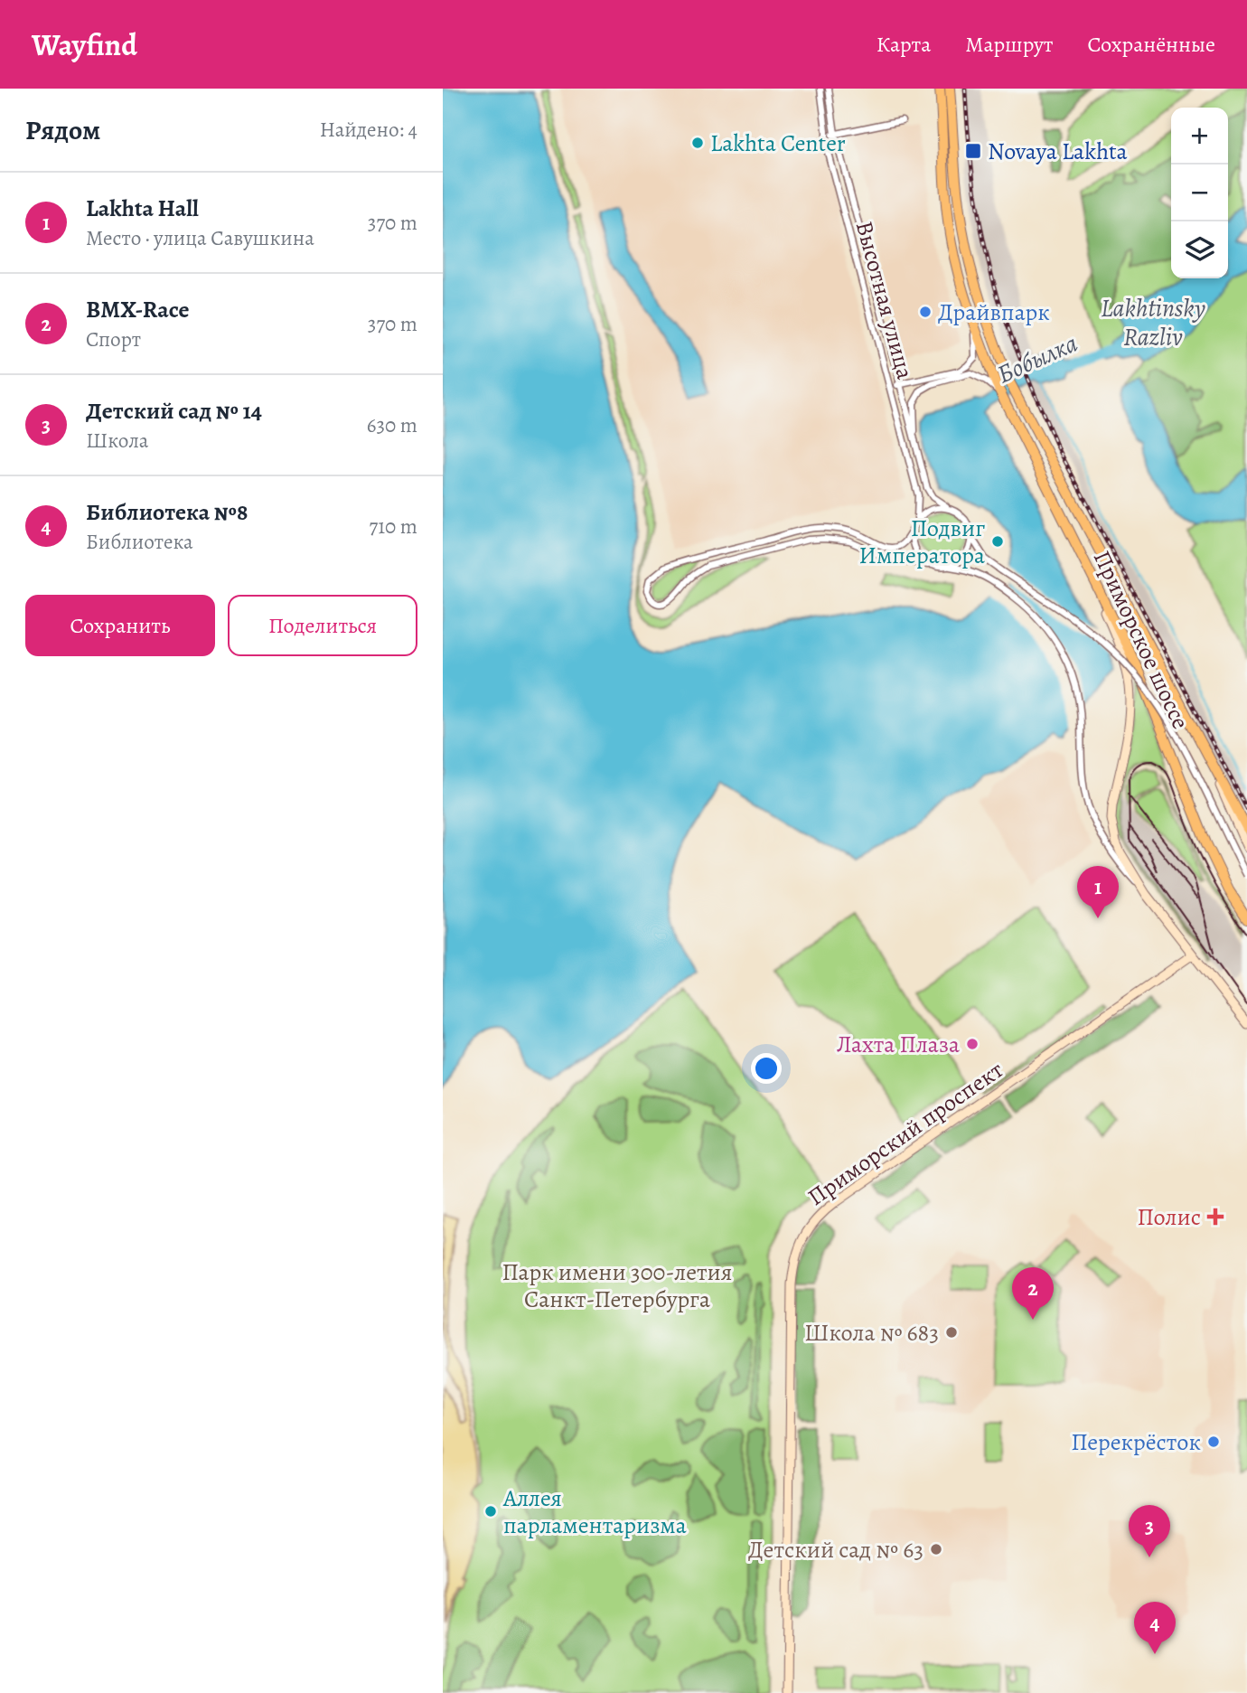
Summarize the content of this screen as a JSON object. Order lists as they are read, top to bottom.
{
  "streets": {
    "main road": ["Приморское шоссе"],
    "street": ["Высотная улица", "Приморский проспект"]
  },
  "water": ["Lakhtinsky Razliv", "Бобылка"],
  "parks": ["Парк имени 300-летия Санкт-Петербурга"],
  "places": {
    "other": [
      "Lakhta Center",
      "Драйвпарк",
      "Подвиг Императора",
      "Лахта Плаза",
      "Школа № 683",
      "Перекрёсток",
      "Аллея парламентаризма",
      "Детский сад № 63"
    ],
    "transit": ["Novaya Lakhta"],
    "health": ["Полис"]
  },
  "page": {
    "header": "Wayfind",
    "nav": ["Карта", "Маршрут", "Сохранённые"],
    "heading": ["Рядом", "Найдено: 4"],
    "map_buttons": ["+", "−"],
    "list": [
      {
        "mark": "1",
        "name": "Lakhta Hall",
        "note": "Место · улица Савушкина",
        "value": "370 m"
      },
      {
        "mark": "2",
        "name": "BMX-Race",
        "note": "Спорт",
        "value": "370 m"
      },
      {
        "mark": "3",
        "name": "Детский сад № 14",
        "note": "Школа",
        "value": "630 m"
      },
      {
        "mark": "4",
        "name": "Библиотека №8",
        "note": "Библиотека",
        "value": "710 m"
      }
    ],
    "buttons": ["Сохранить", "Поделиться"],
    "pins": [
      "1",
      "2",
      "3",
      "4"
    ]
  }
}
